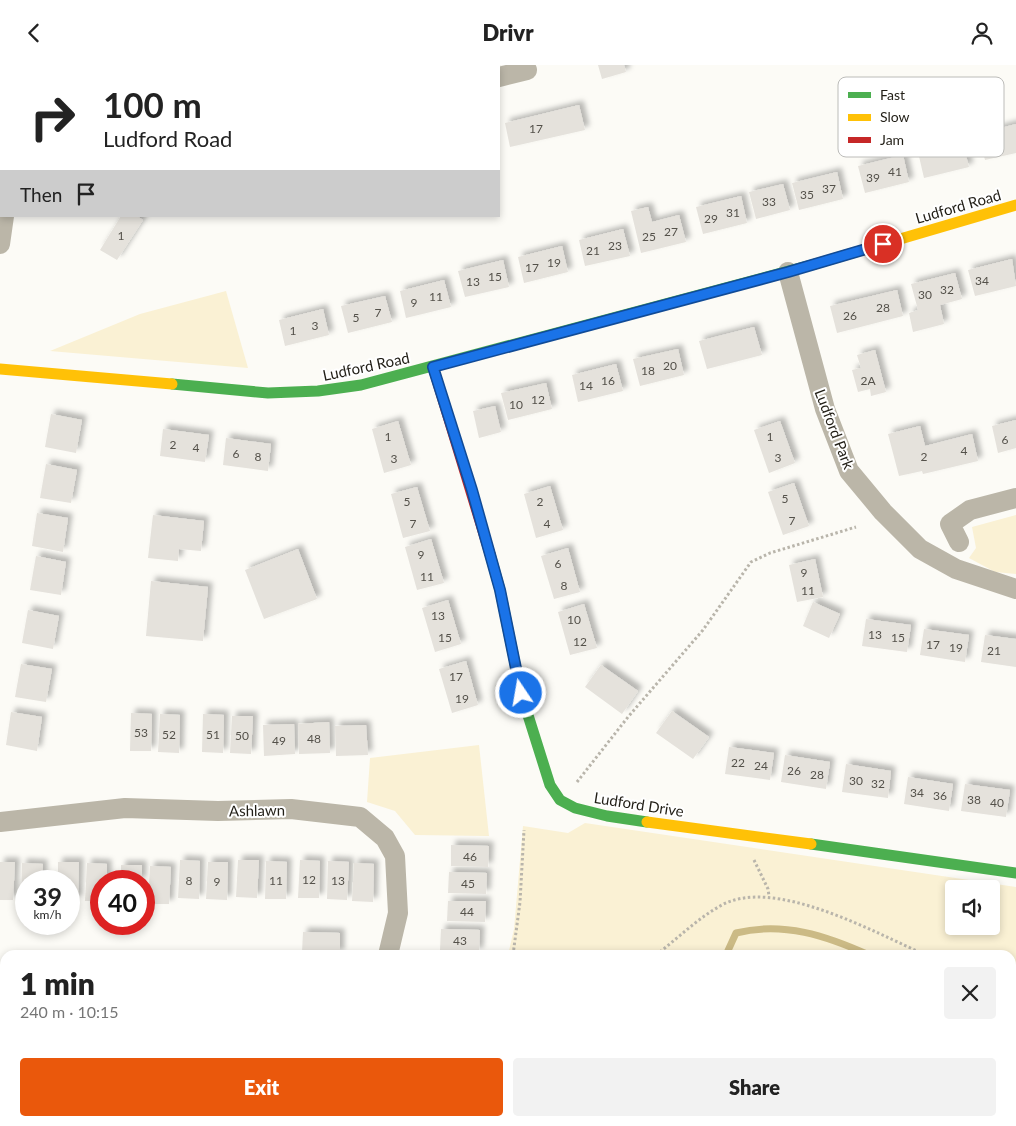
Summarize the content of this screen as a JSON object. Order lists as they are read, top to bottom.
{
  "streets": {
    "street": [
      "Ludford Road",
      "Ludford Park",
      "Ludford Drive",
      "Ashlawn"
    ]
  },
  "crossings": [
    ["Ludford Road", "Ludford Park"],
    ["Ludford Road", "Ludford Drive"]
  ],
  "house_numbers": [
    "17",
    "41",
    "39",
    "37",
    "35",
    "33",
    "31",
    "29",
    "27",
    "1",
    "25",
    "23",
    "21",
    "19",
    "17",
    "15",
    "34",
    "13",
    "32",
    "30",
    "11",
    "9",
    "28",
    "7",
    "26",
    "5",
    "3",
    "1",
    "20",
    "18",
    "16",
    "2A",
    "14",
    "12",
    "10",
    "1",
    "1",
    "6",
    "2",
    "4",
    "4",
    "6",
    "8",
    "2",
    "3",
    "3",
    "5",
    "5",
    "2",
    "7",
    "7",
    "4",
    "9",
    "6",
    "9",
    "11",
    "8",
    "11",
    "13",
    "10",
    "13",
    "15",
    "15",
    "12",
    "17",
    "19",
    "21",
    "17",
    "19",
    "53",
    "52",
    "51",
    "50",
    "48",
    "49",
    "22",
    "24",
    "26",
    "28",
    "30",
    "32",
    "34",
    "36",
    "38",
    "40",
    "46",
    "12",
    "8",
    "11",
    "13",
    "9",
    "45",
    "44",
    "43"
  ],
  "legend": ["Fast", "Slow", "Jam"],
  "page": {
    "header": "Drivr",
    "turn": ["100 m", "Ludford Road"],
    "then": "Then",
    "speed": "39 km/h",
    "limit": "40",
    "heading": ["1 min", "240 m · 10:15"],
    "buttons": ["Exit", "Share"]
  }
}
